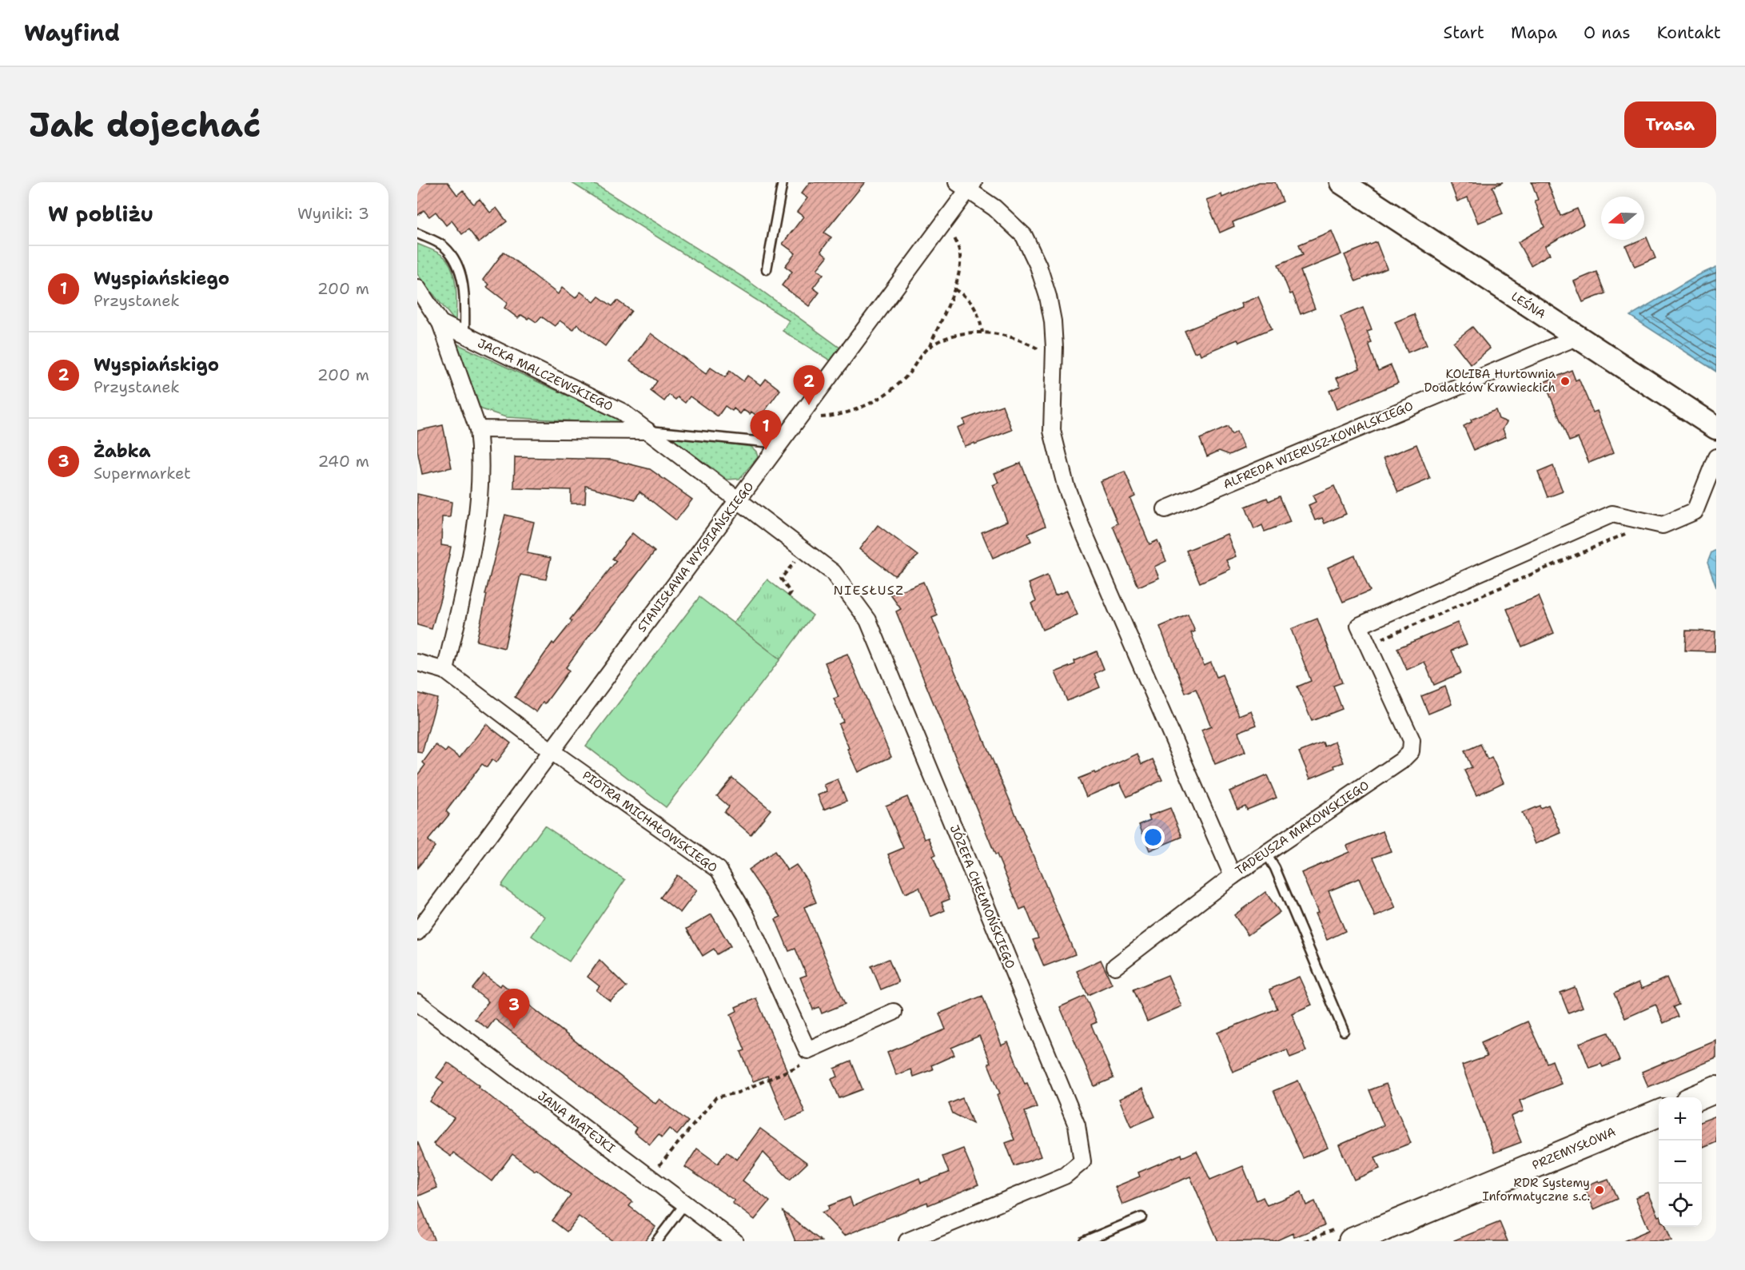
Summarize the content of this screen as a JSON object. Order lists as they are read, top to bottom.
{
  "streets": {
    "main road": ["PRZEMYSŁOWA"],
    "street": [
      "LEŚNA",
      "JACKA MALCZEWSKIEGO",
      "ALFREDA WIERUSZ-KOWALSKIEGO",
      "STANISŁAWA WYSPIAŃSKIEGO",
      "PIOTRA MICHAŁOWSKIEGO",
      "TADEUSZA MAKOWSKIEGO",
      "JÓZEFA CHEŁMOŃSKIEGO",
      "JANA MATEJKI"
    ]
  },
  "crossings": [
    ["LEŚNA", "ALFREDA WIERUSZ-KOWALSKIEGO"],
    ["JACKA MALCZEWSKIEGO", "STANISŁAWA WYSPIAŃSKIEGO"],
    ["JACKA MALCZEWSKIEGO", "JÓZEFA CHEŁMOŃSKIEGO"],
    ["STANISŁAWA WYSPIAŃSKIEGO", "PIOTRA MICHAŁOWSKIEGO"],
    ["STANISŁAWA WYSPIAŃSKIEGO", "TADEUSZA MAKOWSKIEGO"],
    ["STANISŁAWA WYSPIAŃSKIEGO", "JÓZEFA CHEŁMOŃSKIEGO"]
  ],
  "districts": ["NIESŁUSZ"],
  "places": ["KOLIBA Hurtownia Dodatków Krawieckich", "RDR Systemy Informatyczne s.c."],
  "north": "left",
  "page": {
    "header": "Wayfind",
    "nav": [
      "Start",
      "Mapa",
      "O nas",
      "Kontakt"
    ],
    "buttons": "Trasa",
    "title": "Jak dojechać",
    "heading": ["W pobliżu", "Wyniki: 3"],
    "list": [
      {
        "mark": "1",
        "name": "Wyspiańskiego",
        "note": "Przystanek",
        "value": "200 m"
      },
      {
        "mark": "2",
        "name": "Wyspiańskigo",
        "note": "Przystanek",
        "value": "200 m"
      },
      {
        "mark": "3",
        "name": "Żabka",
        "note": "Supermarket",
        "value": "240 m"
      }
    ],
    "pins": ["2", "1", "3"],
    "map_buttons": ["+", "−"]
  }
}
